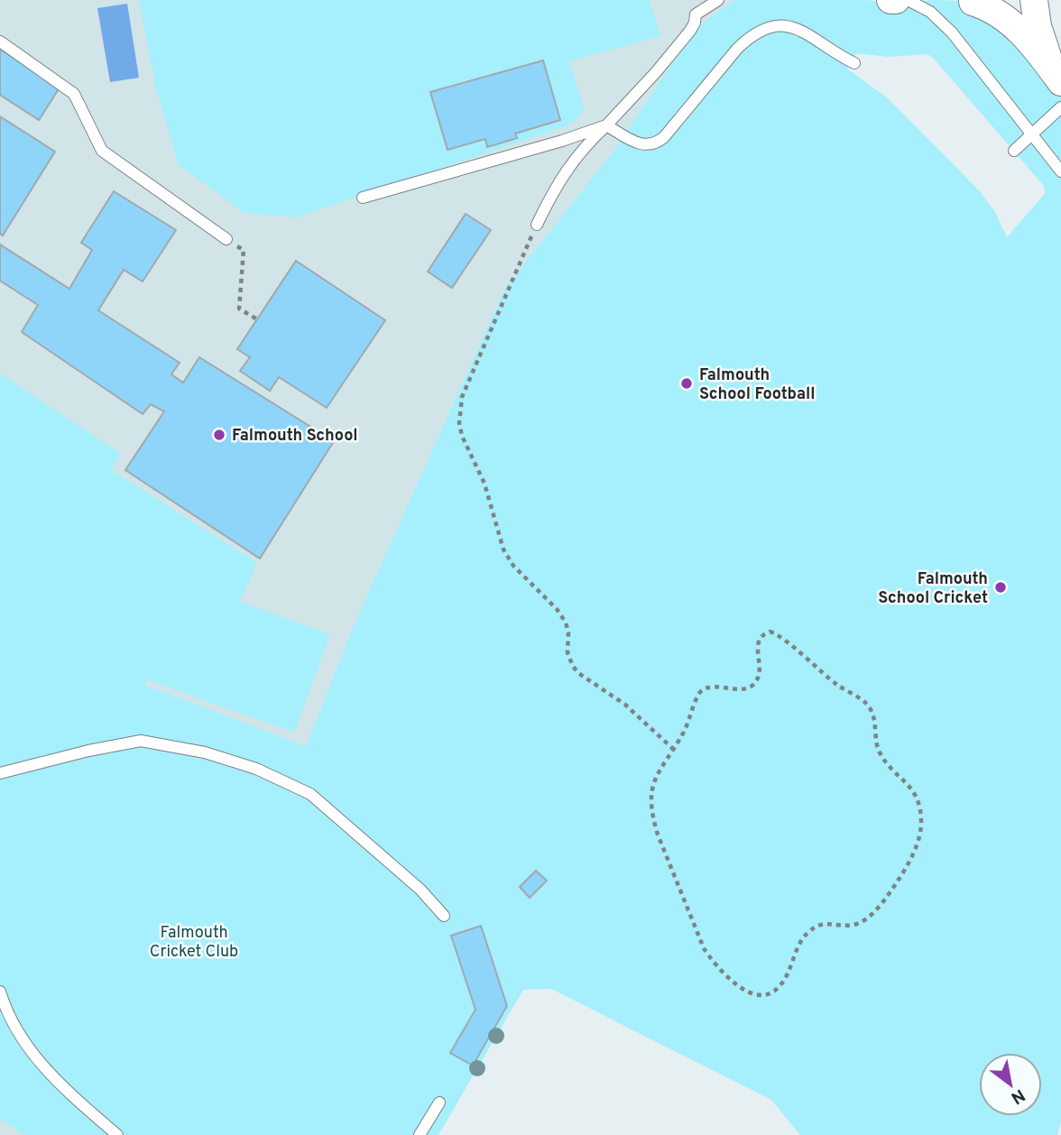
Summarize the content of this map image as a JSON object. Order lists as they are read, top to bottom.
{
  "parks": ["Falmouth Cricket Club"],
  "places": ["Falmouth School Football", "Falmouth School", "Falmouth School Cricket"],
  "north": "bottom right"
}
